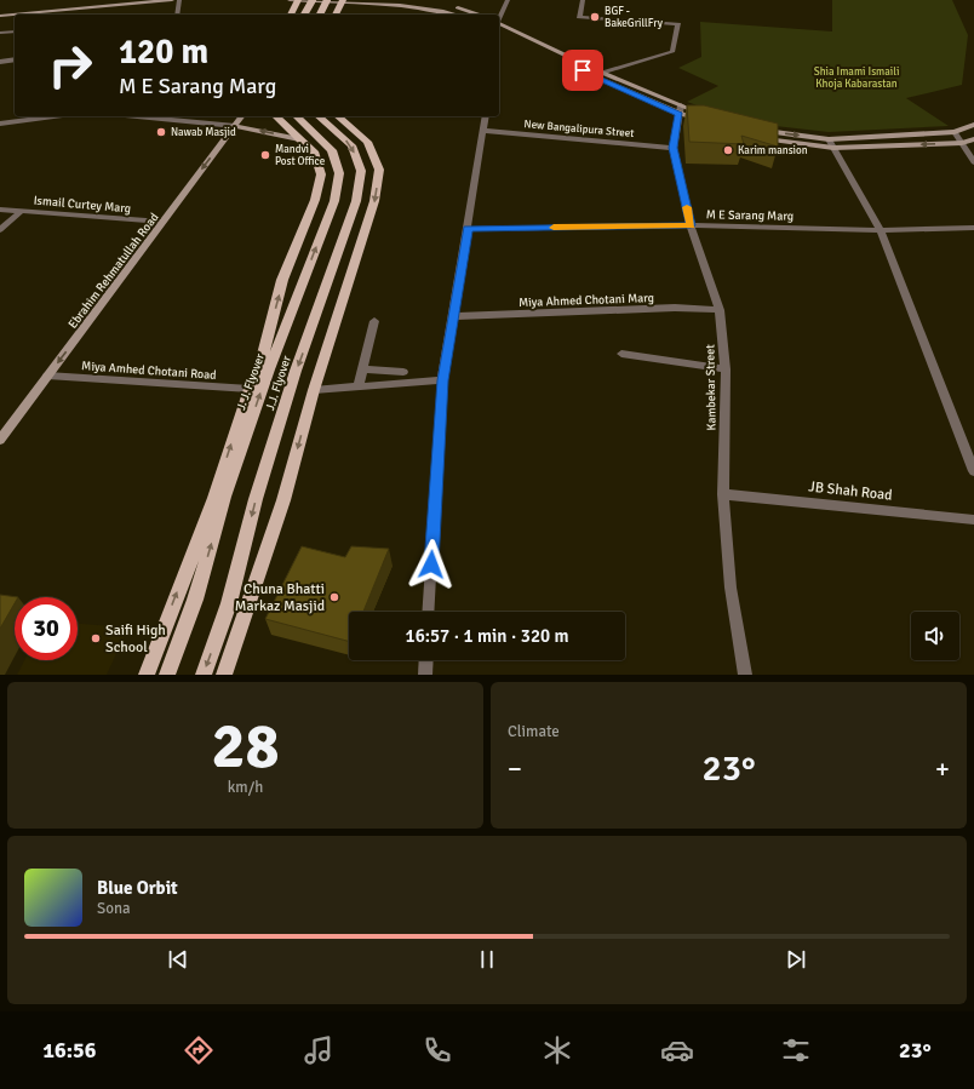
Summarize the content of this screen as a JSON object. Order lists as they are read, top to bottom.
{
  "streets": {
    "main road": ["Ebrahim Rehmatullah Road", "J. J. Flyover", "J.J. Flyover"],
    "street": [
      "New Bangalipura Street",
      "Ismail Curtey Marg",
      "M E Sarang Marg",
      "Miya Ahmed Chotani Marg",
      "Miya Amhed Chotani Road",
      "Kambekar Street",
      "JB Shah Road"
    ]
  },
  "crossings": [
    ["New Bangalipura Street", "Kambekar Street"],
    ["Ismail Curtey Marg", "Ebrahim Rehmatullah Road"],
    ["M E Sarang Marg", "Kambekar Street"],
    ["Ebrahim Rehmatullah Road", "Miya Amhed Chotani Road"],
    ["Miya Ahmed Chotani Marg", "Kambekar Street"],
    ["Kambekar Street", "JB Shah Road"]
  ],
  "one_way": ["Ebrahim Rehmatullah Road"],
  "parks": ["Shia Imami Ismaili Khoja Kabarastan"],
  "places": [
    "BGF - BakeGrillFry",
    "Nawab Masjid",
    "Karim mansion",
    "Mandvi Post Office",
    "Chuna Bhatti Markaz Masjid",
    "Saifi High School"
  ],
  "page": {
    "turn": ["120 m", "M E Sarang Marg"],
    "limit": "30",
    "trip": "16:57 · 1 min · 320 m",
    "tile": [
      ["28", "km/h"],
      "Climate"
    ],
    "heat": ["−", "23°", "+"],
    "song": ["Blue Orbit", "Sona"],
    "tabs": ["16:56", "23°"]
  }
}
